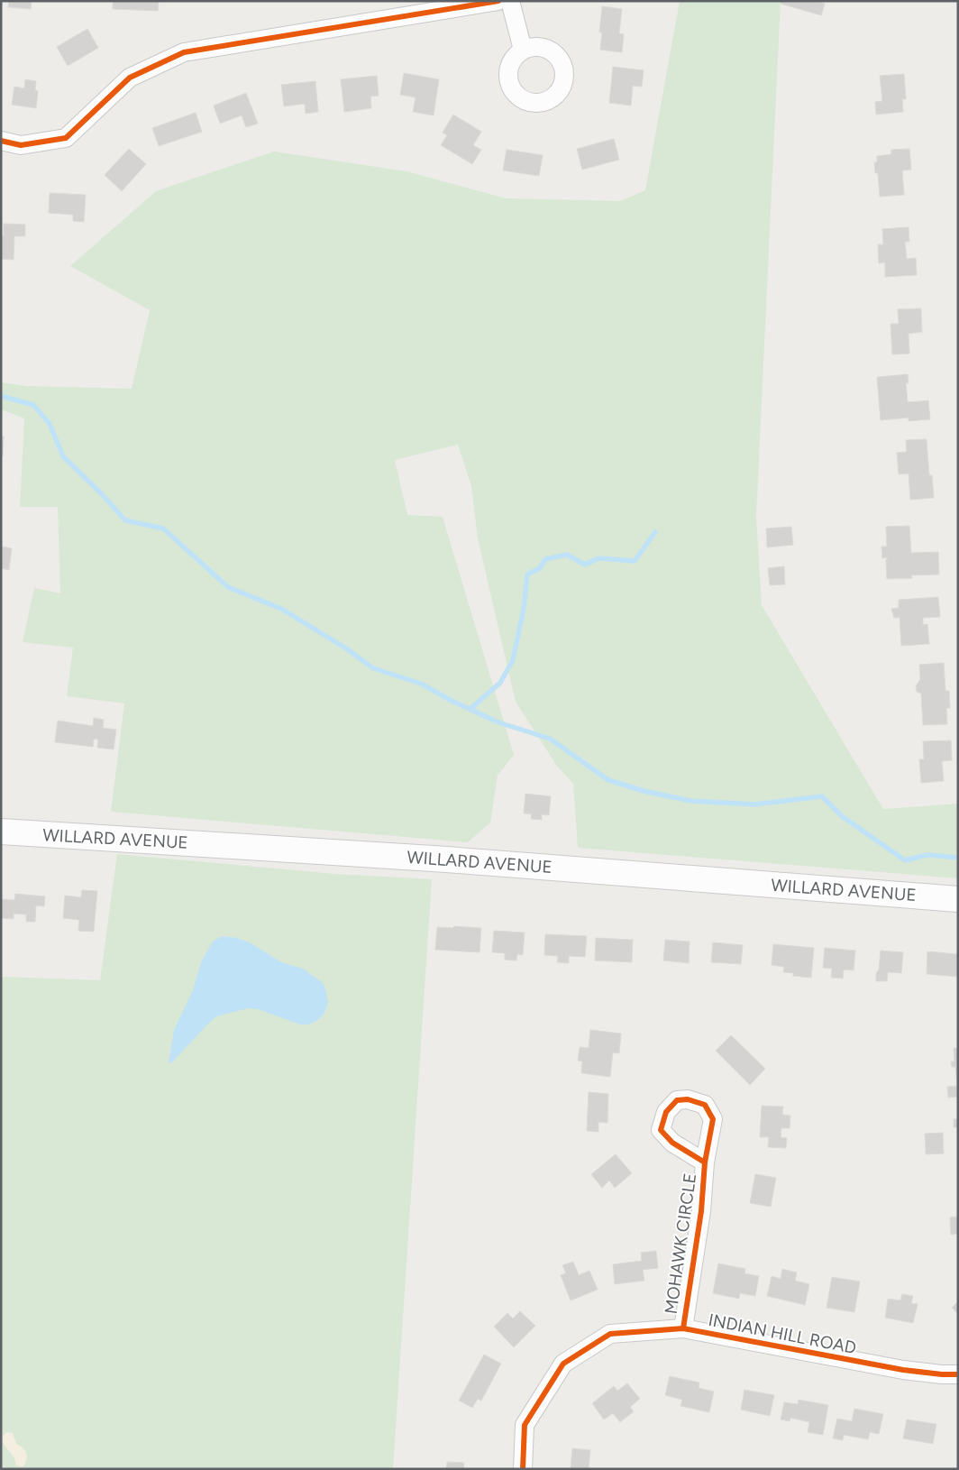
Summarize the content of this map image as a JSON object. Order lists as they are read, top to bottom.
{
  "streets": {
    "main road": ["WILLARD AVENUE"],
    "street": ["MOHAWK CIRCLE", "INDIAN HILL ROAD"]
  },
  "crossings": [
    ["MOHAWK CIRCLE", "INDIAN HILL ROAD"]
  ]
}
